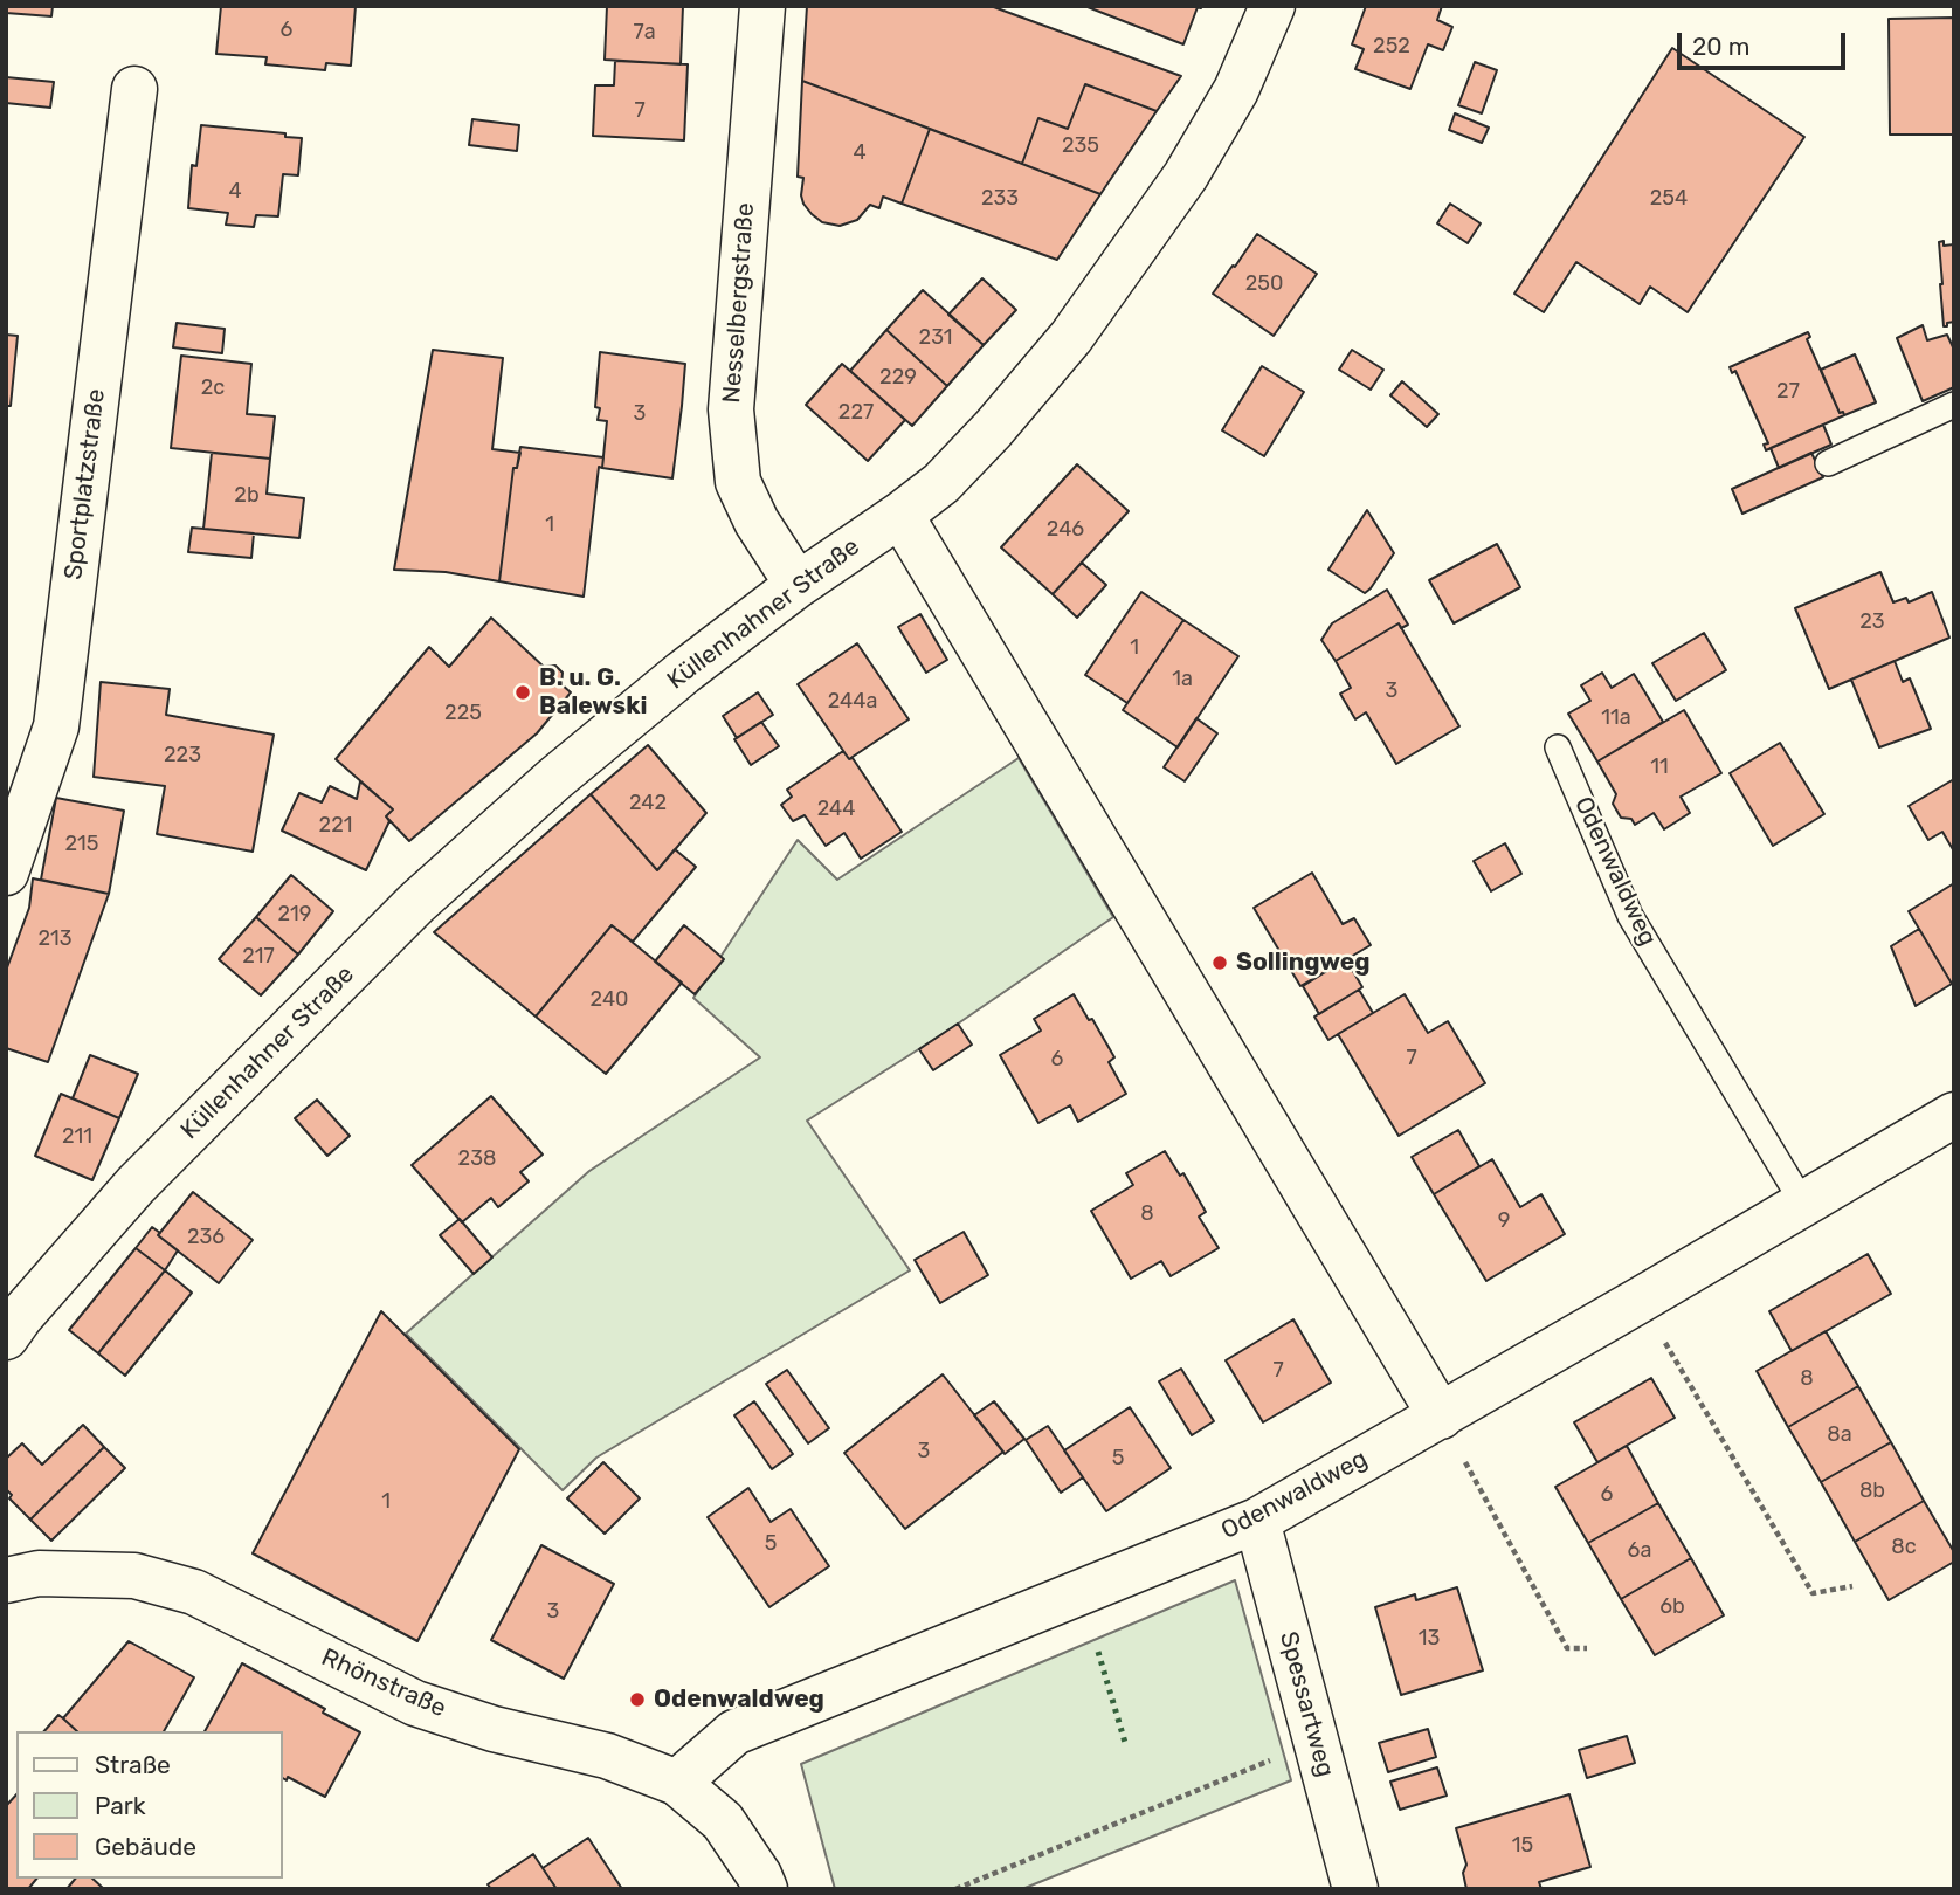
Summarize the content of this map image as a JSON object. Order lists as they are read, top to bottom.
{
  "streets": {
    "street": [
      "Nesselbergstraße",
      "Sportplatzstraße",
      "Küllenhahner Straße",
      "Odenwaldweg",
      "Rhönstraße",
      "Spessartweg"
    ]
  },
  "crossings": [
    ["Nesselbergstraße", "Küllenhahner Straße"],
    ["Odenwaldweg", "Rhönstraße"],
    ["Odenwaldweg", "Spessartweg"]
  ],
  "places": ["B. u. G. Balewski", "Sollingweg", "Odenwaldweg"],
  "house_numbers": [
    "6",
    "7a",
    "252",
    "7",
    "235",
    "4",
    "4",
    "233",
    "254",
    "250",
    "231",
    "229",
    "2c",
    "27",
    "227",
    "3",
    "2b",
    "1",
    "246",
    "23",
    "1",
    "1a",
    "3",
    "244a",
    "225",
    "11a",
    "223",
    "11",
    "242",
    "244",
    "221",
    "215",
    "219",
    "213",
    "217",
    "240",
    "7",
    "6",
    "211",
    "238",
    "8",
    "9",
    "236",
    "7",
    "8",
    "8a",
    "3",
    "5",
    "8b",
    "6",
    "1",
    "5",
    "8c",
    "6a",
    "6b",
    "3",
    "13",
    "15"
  ],
  "legend": ["Straße", "Park", "Gebäude"],
  "scale_bar": "20 m"
}
